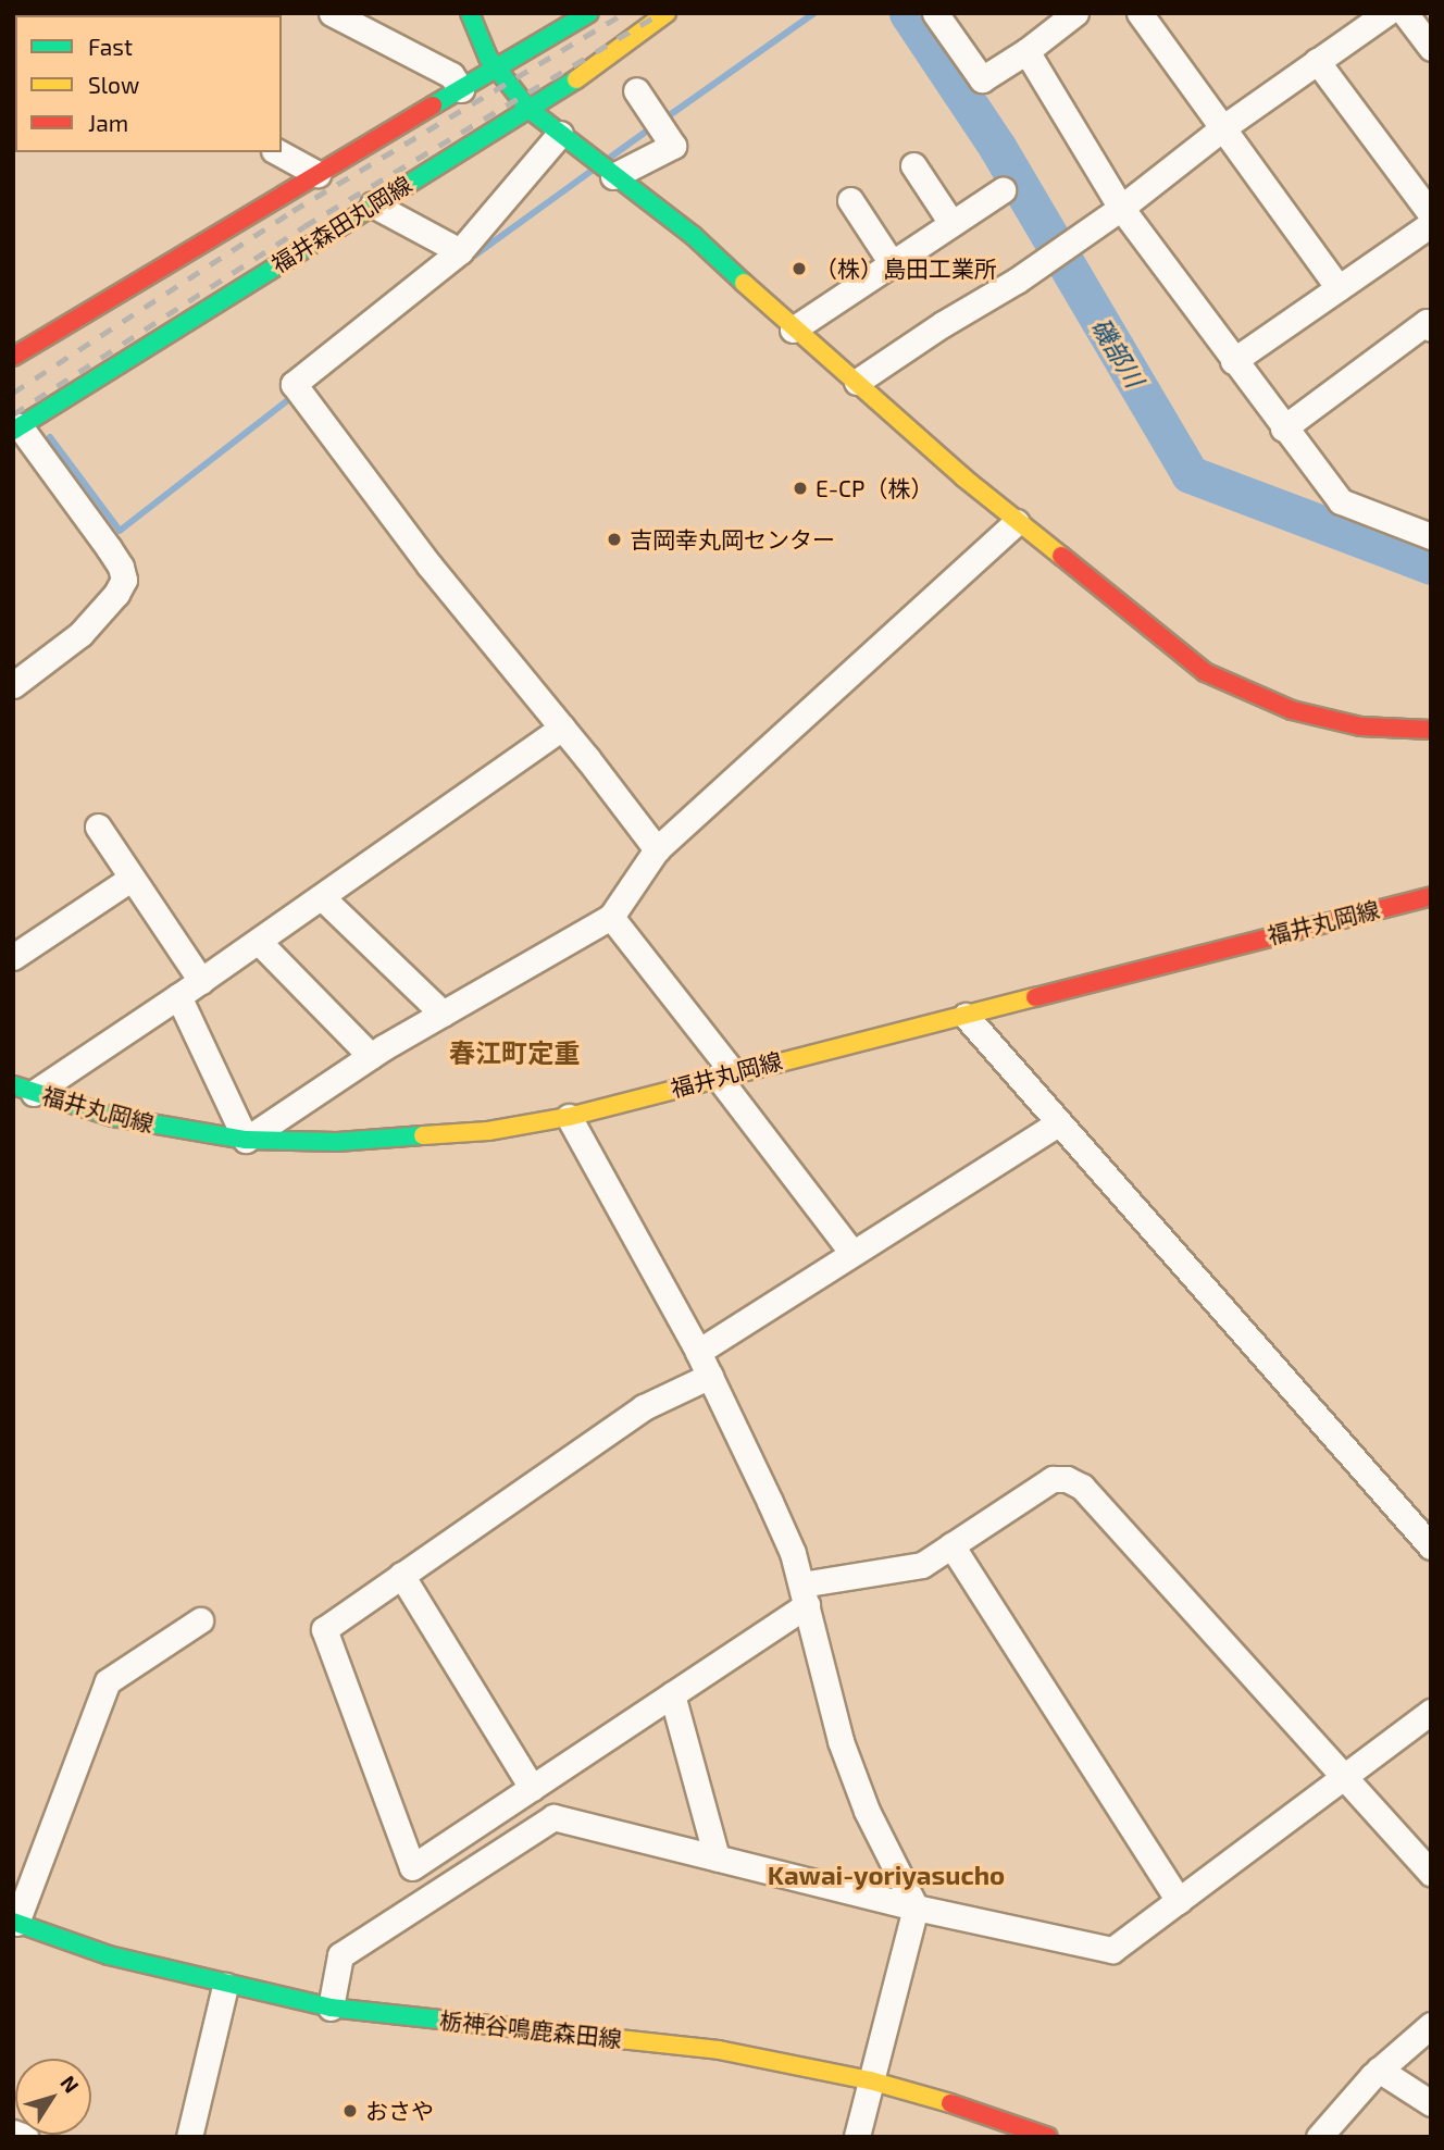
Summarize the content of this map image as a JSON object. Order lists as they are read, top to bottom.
{
  "streets": {
    "main road": ["福井森田丸岡線", "福井丸岡線", "栃神谷鳴鹿森田線"]
  },
  "districts": ["春江町定重", "Kawai-yoriyasucho"],
  "water": ["磯部川"],
  "places": [
    "（株）島田工業所",
    "E-CP（株）",
    "吉岡幸丸岡センター",
    "おさや"
  ],
  "legend": ["Fast", "Slow", "Jam"],
  "north": "top right"
}
